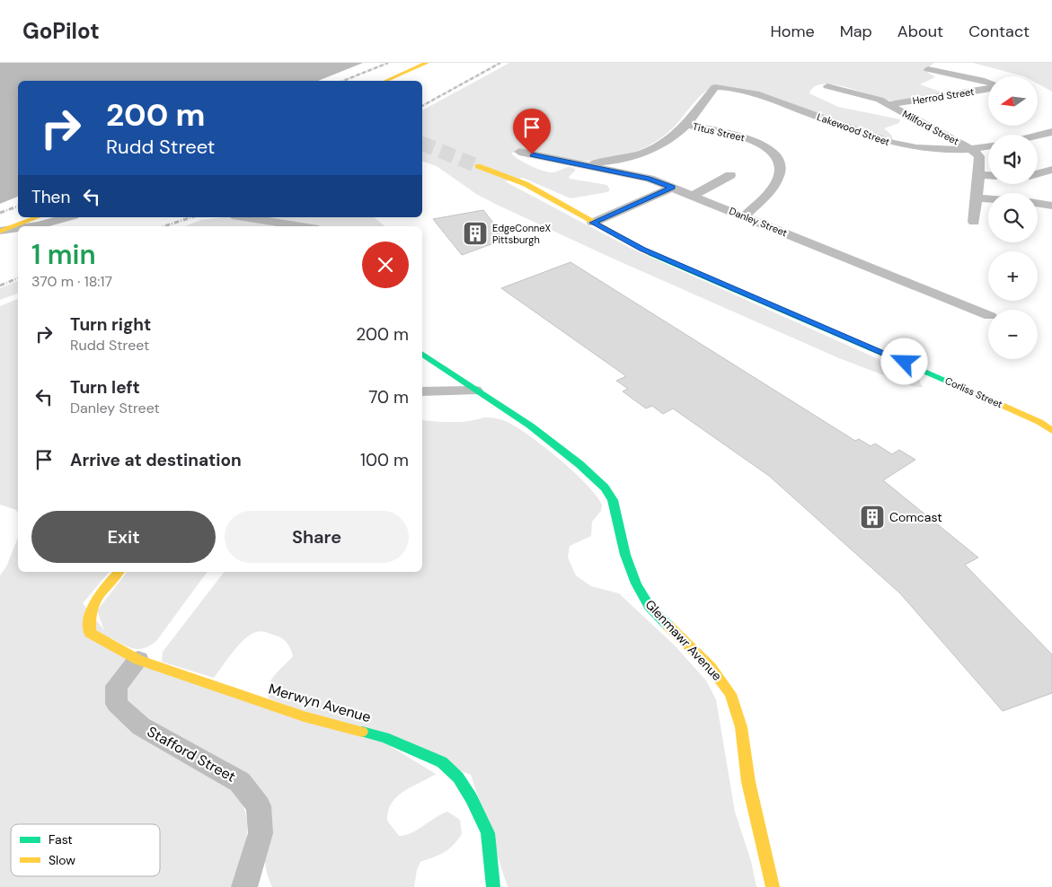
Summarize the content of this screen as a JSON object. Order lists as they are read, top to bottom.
{
  "streets": {
    "street": [
      "Herrod Street",
      "Milford Street",
      "Lakewood Street",
      "Titus Street",
      "Danley Street",
      "Corliss Street",
      "Glenmawr Avenue",
      "Merwyn Avenue",
      "Stafford Street"
    ]
  },
  "crossings": [
    ["Herrod Street", "Milford Street"],
    ["Milford Street", "Lakewood Street"],
    ["Lakewood Street", "Titus Street"],
    ["Titus Street", "Danley Street"],
    ["Merwyn Avenue", "Stafford Street"]
  ],
  "places": {
    "building": ["EdgeConneX Pittsburgh", "Comcast"]
  },
  "legend": ["Fast", "Slow"],
  "north": "left",
  "page": {
    "header": "GoPilot",
    "nav": [
      "Home",
      "Map",
      "About",
      "Contact"
    ],
    "map_buttons": ["+", "−"],
    "turn": ["200 m", "Rudd Street"],
    "then": "Then",
    "heading": ["1 min", "370 m · 18:17"],
    "list": [
      {
        "name": "Turn right",
        "note": "Rudd Street",
        "value": "200 m"
      },
      {
        "name": "Turn left",
        "note": "Danley Street",
        "value": "70 m"
      },
      {
        "name": "Arrive at destination",
        "value": "100 m"
      }
    ],
    "buttons": ["Exit", "Share"]
  }
}
